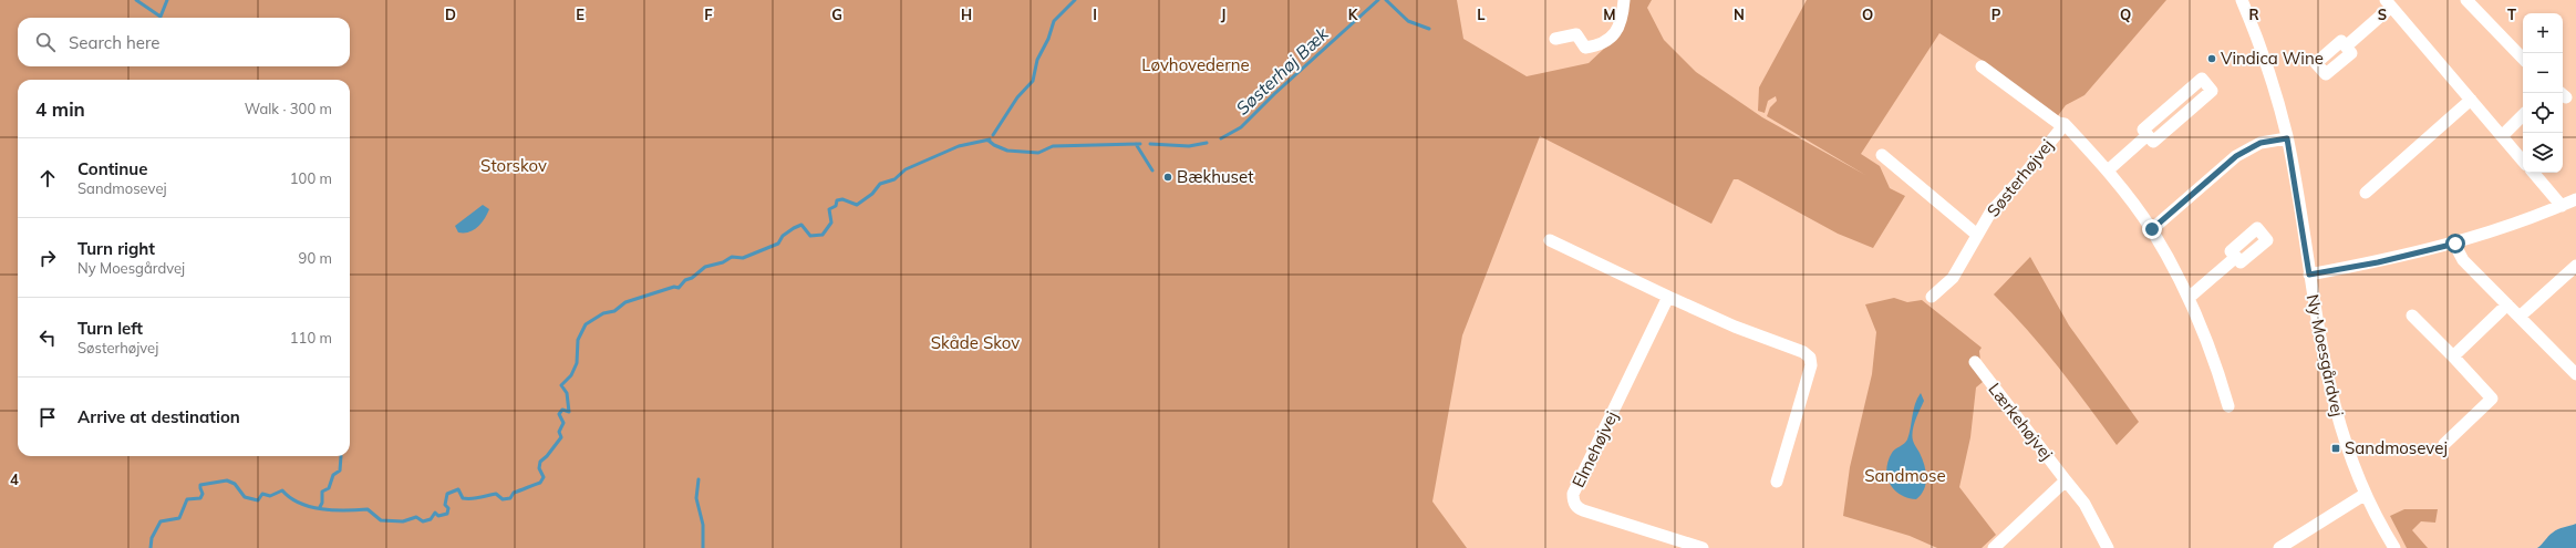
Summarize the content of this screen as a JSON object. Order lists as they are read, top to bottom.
{
  "streets": {
    "street": [
      "Søsterhøjvej",
      "Ny Moesgårdvej",
      "Lærkehøjvej",
      "Elmehøjvej"
    ]
  },
  "water": ["Søsterhøj Bæk"],
  "parks": [
    "Løvhovederne",
    "Storskov",
    "Skåde Skov",
    "Sandmose"
  ],
  "places": {
    "other": ["Vindica Wine", "Bækhuset"],
    "transit": ["Sandmosevej"]
  },
  "page": {
    "map_buttons": ["+", "−"],
    "search": "Search here",
    "heading": ["4 min", "Walk · 300 m"],
    "list": [
      ["Continue", "Sandmosevej", "100 m"],
      ["Turn right", "Ny Moesgårdvej", "90 m"],
      ["Turn left", "Søsterhøjvej", "110 m"],
      "Arrive at destination"
    ]
  },
  "grid": {
    "columns": [
      "D",
      "E",
      "F",
      "G",
      "H",
      "I",
      "J",
      "K",
      "L",
      "M",
      "N",
      "O",
      "P",
      "Q",
      "R",
      "S",
      "T"
    ],
    "rows": ["4"]
  }
}
